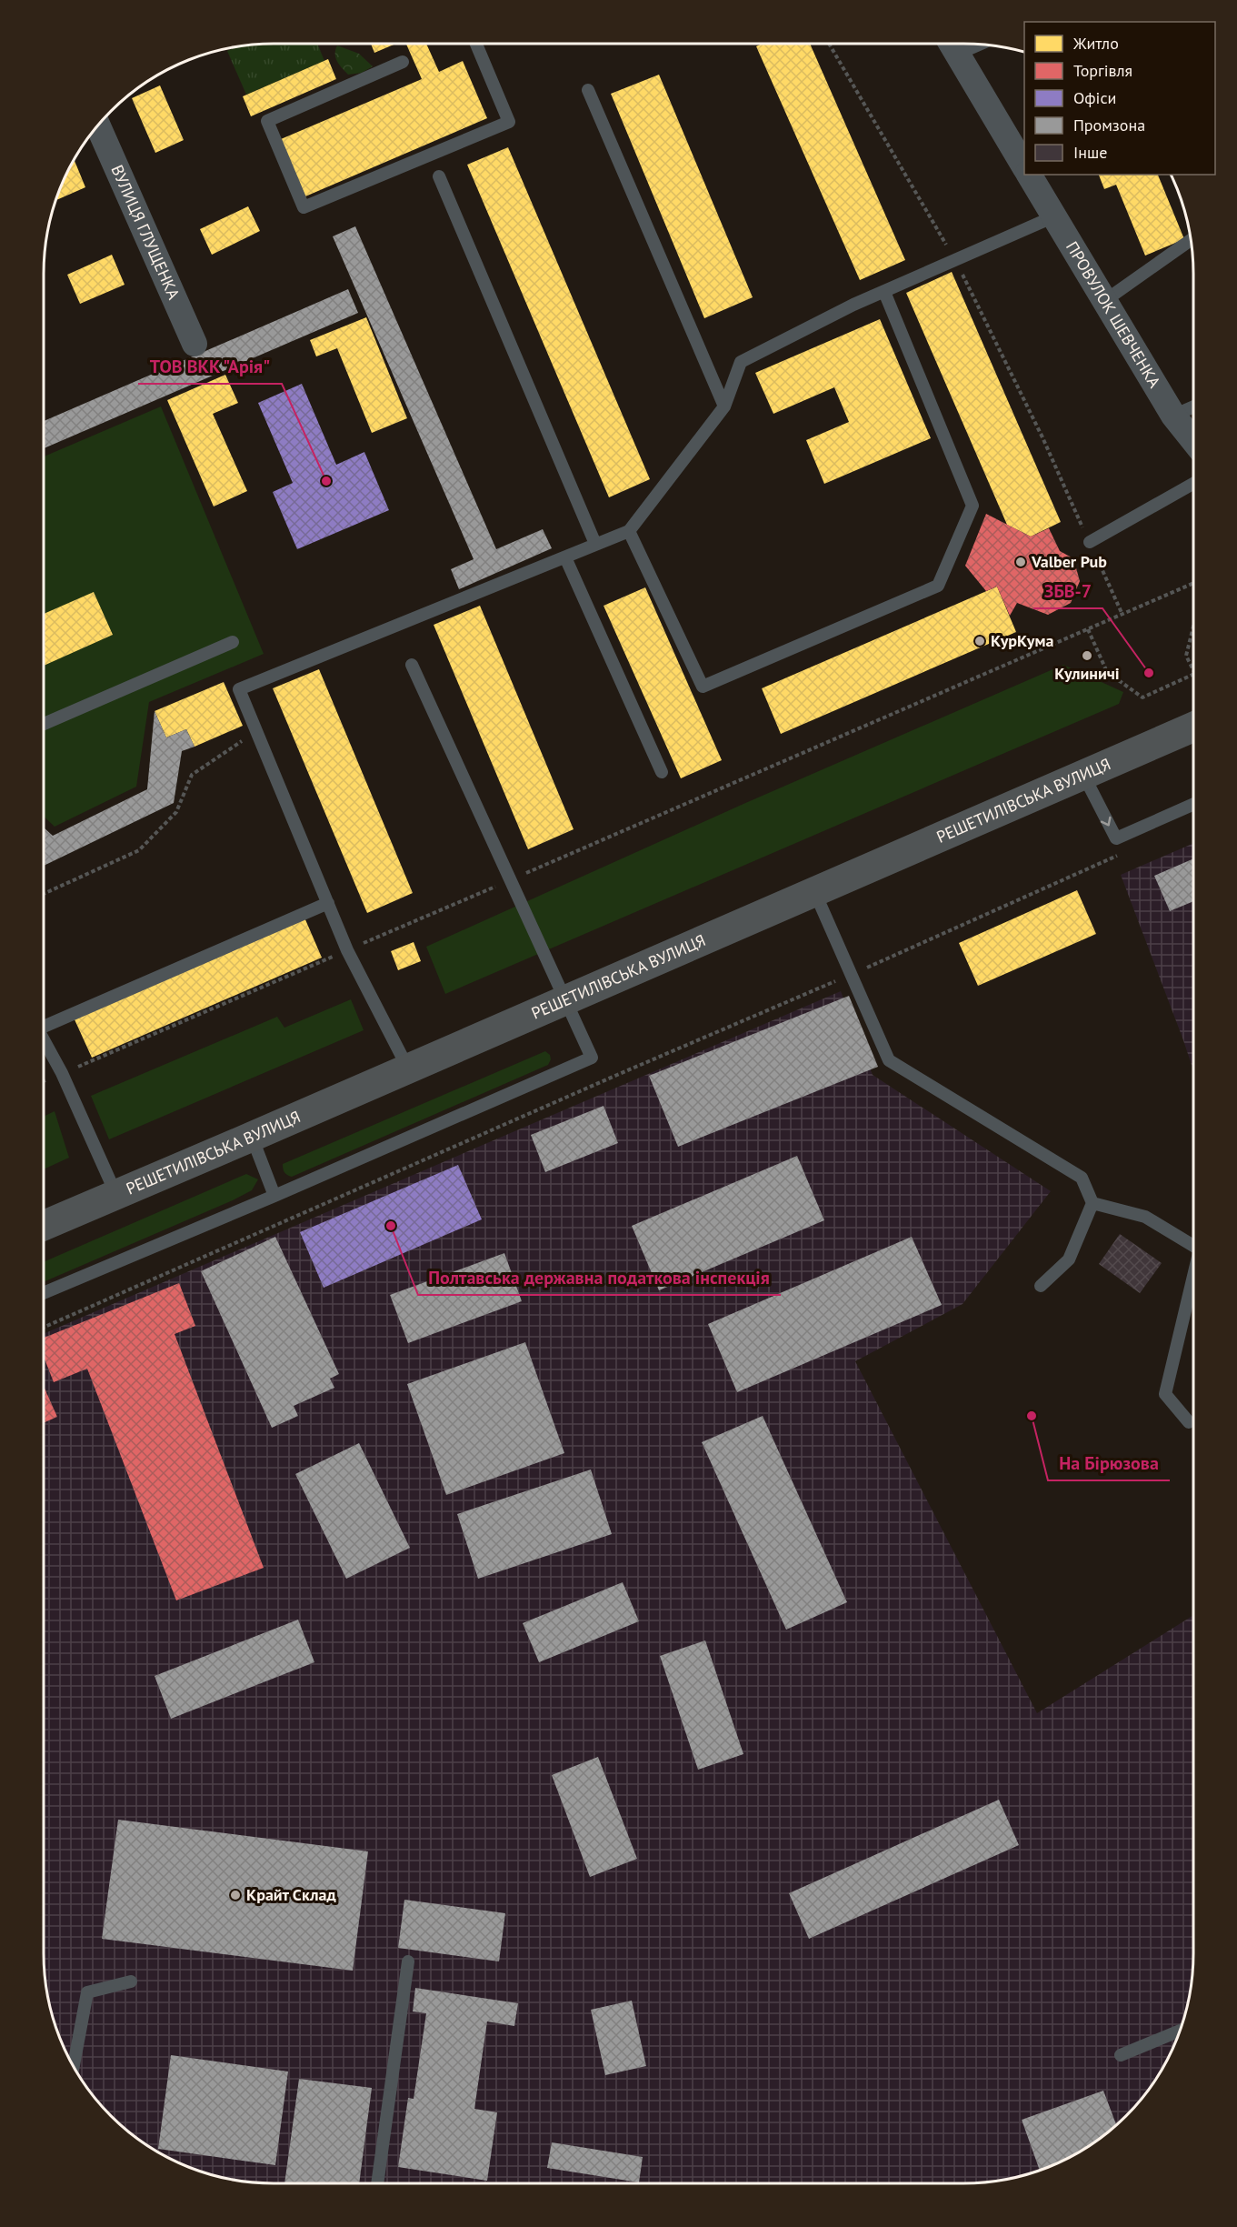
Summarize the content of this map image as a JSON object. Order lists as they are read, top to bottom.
{
  "streets": {
    "main road": ["РЕШЕТИЛІВСЬКА ВУЛИЦЯ"],
    "street": ["ВУЛИЦЯ ГЛУЩЕНКА", "ПРОВУЛОК ШЕВЧЕНКА"]
  },
  "places": [
    "ТОВ ВКК \"Арія\"",
    "Valber Pub",
    "КурКума",
    "Кулиничі",
    "ЗБВ-7",
    "Полтавська державна податкова інспекція",
    "На Бірюзова",
    "Крайт Склад"
  ],
  "legend": [
    "Житло",
    "Торгівля",
    "Офіси",
    "Промзона",
    "Інше"
  ]
}
